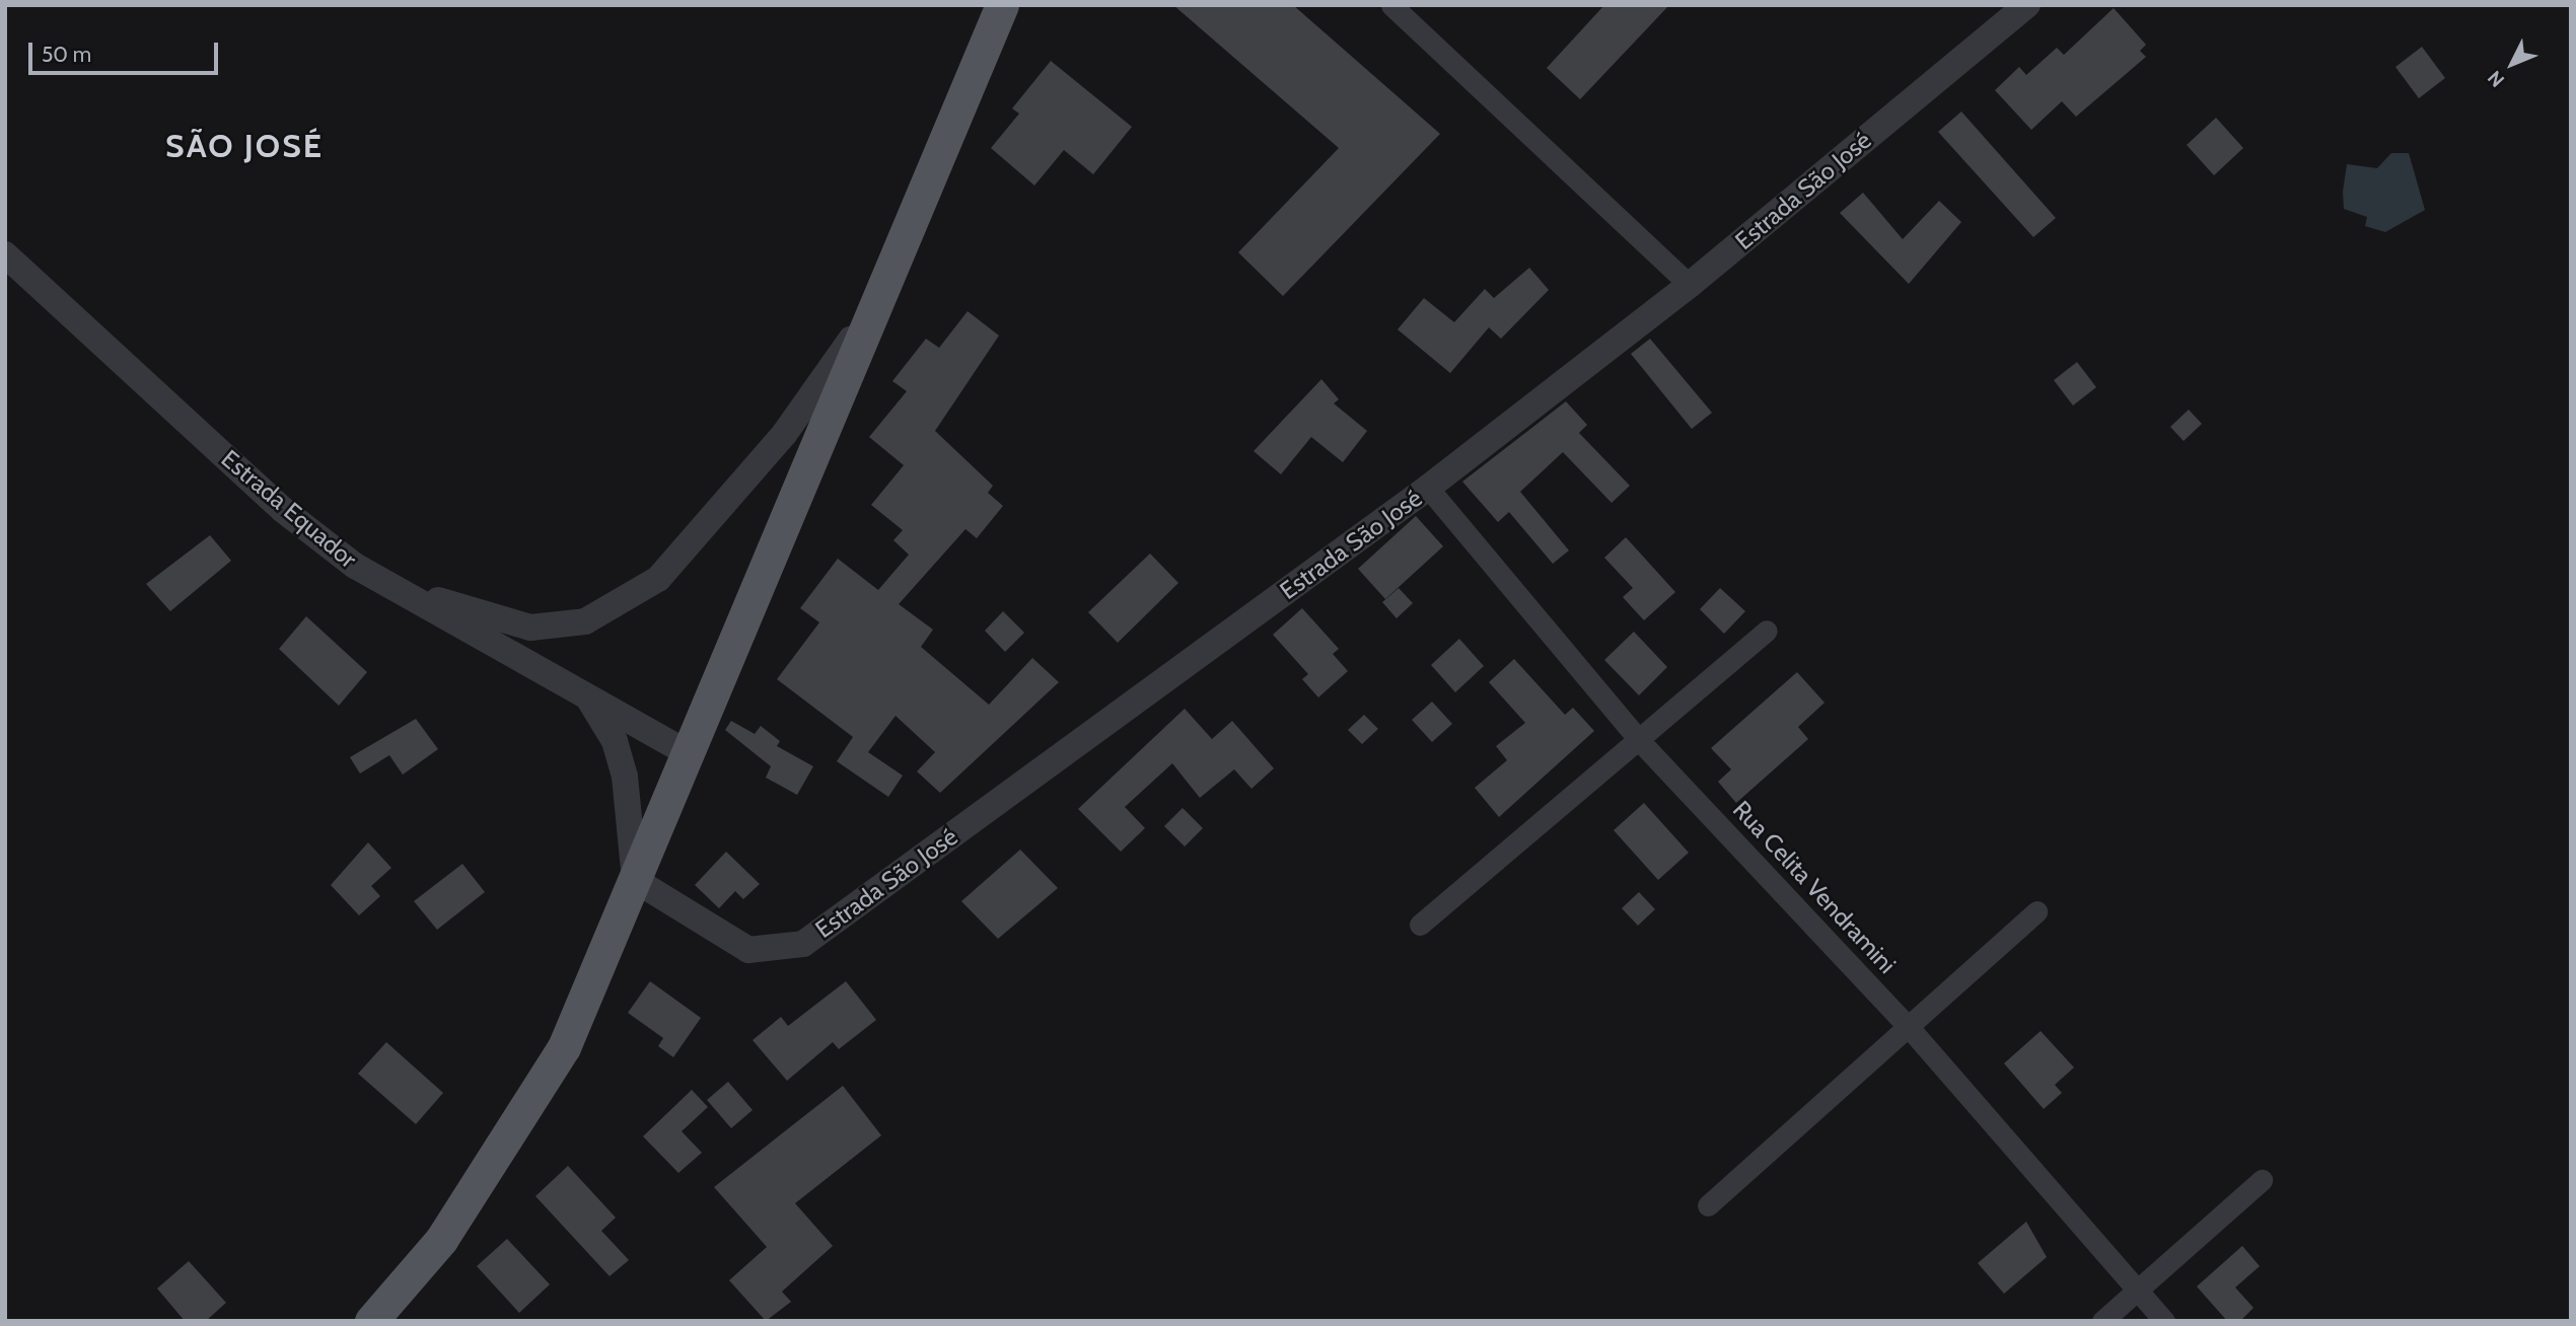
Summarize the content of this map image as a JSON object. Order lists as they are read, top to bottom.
{
  "streets": {
    "street": ["Estrada São José", "Estrada Equador", "Rua Celita Vendramini"]
  },
  "crossings": [
    ["Estrada São José", "Rua Celita Vendramini"]
  ],
  "districts": ["SÃO JOSÉ"],
  "scale_bar": "50 m",
  "north": "bottom left"
}
